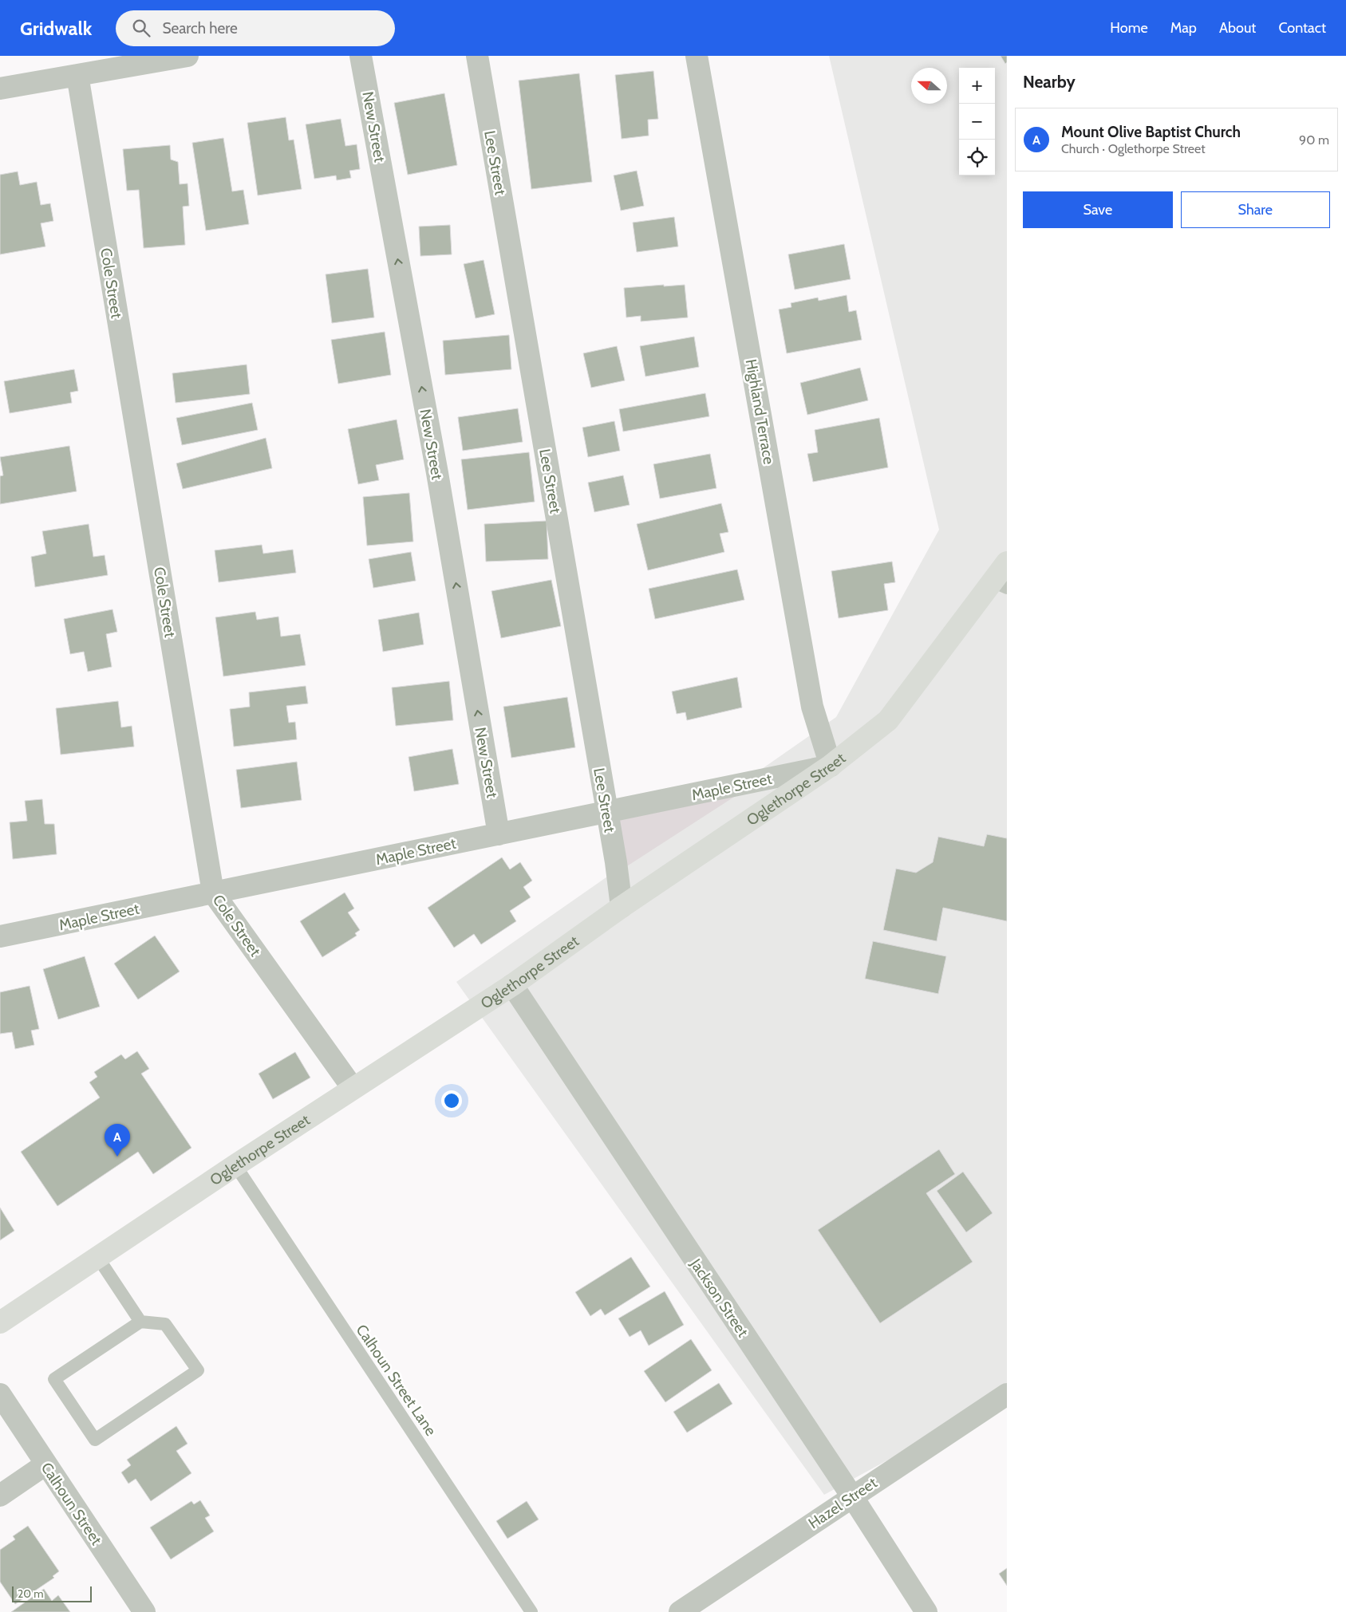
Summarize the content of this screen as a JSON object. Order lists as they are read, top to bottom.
{
  "streets": {
    "street": [
      "New Street",
      "Lee Street",
      "Cole Street",
      "Highland Terrace",
      "Maple Street",
      "Oglethorpe Street",
      "Jackson Street",
      "Hazel Street",
      "Calhoun Street"
    ],
    "lane": ["Calhoun Street Lane"]
  },
  "crossings": [
    ["New Street", "Maple Street"],
    ["Lee Street", "Maple Street"],
    ["Lee Street", "Oglethorpe Street"],
    ["Cole Street", "Maple Street"],
    ["Cole Street", "Oglethorpe Street"],
    ["Highland Terrace", "Maple Street"],
    ["Highland Terrace", "Oglethorpe Street"],
    ["Maple Street", "Oglethorpe Street"],
    ["Oglethorpe Street", "Jackson Street"],
    ["Oglethorpe Street", "Calhoun Street Lane"],
    ["Jackson Street", "Hazel Street"]
  ],
  "one_way": ["New Street"],
  "scale_bar": "20 m",
  "north": "left",
  "page": {
    "header": "Gridwalk",
    "search": "Search here",
    "nav": [
      "Home",
      "Map",
      "About",
      "Contact"
    ],
    "heading": "Nearby",
    "map_buttons": ["+", "−"],
    "list": [
      {
        "mark": "A",
        "name": "Mount Olive Baptist Church",
        "note": "Church · Oglethorpe Street",
        "value": "90 m"
      }
    ],
    "buttons": ["Save", "Share"],
    "pins": "A",
    "scale": "20 m"
  }
}
